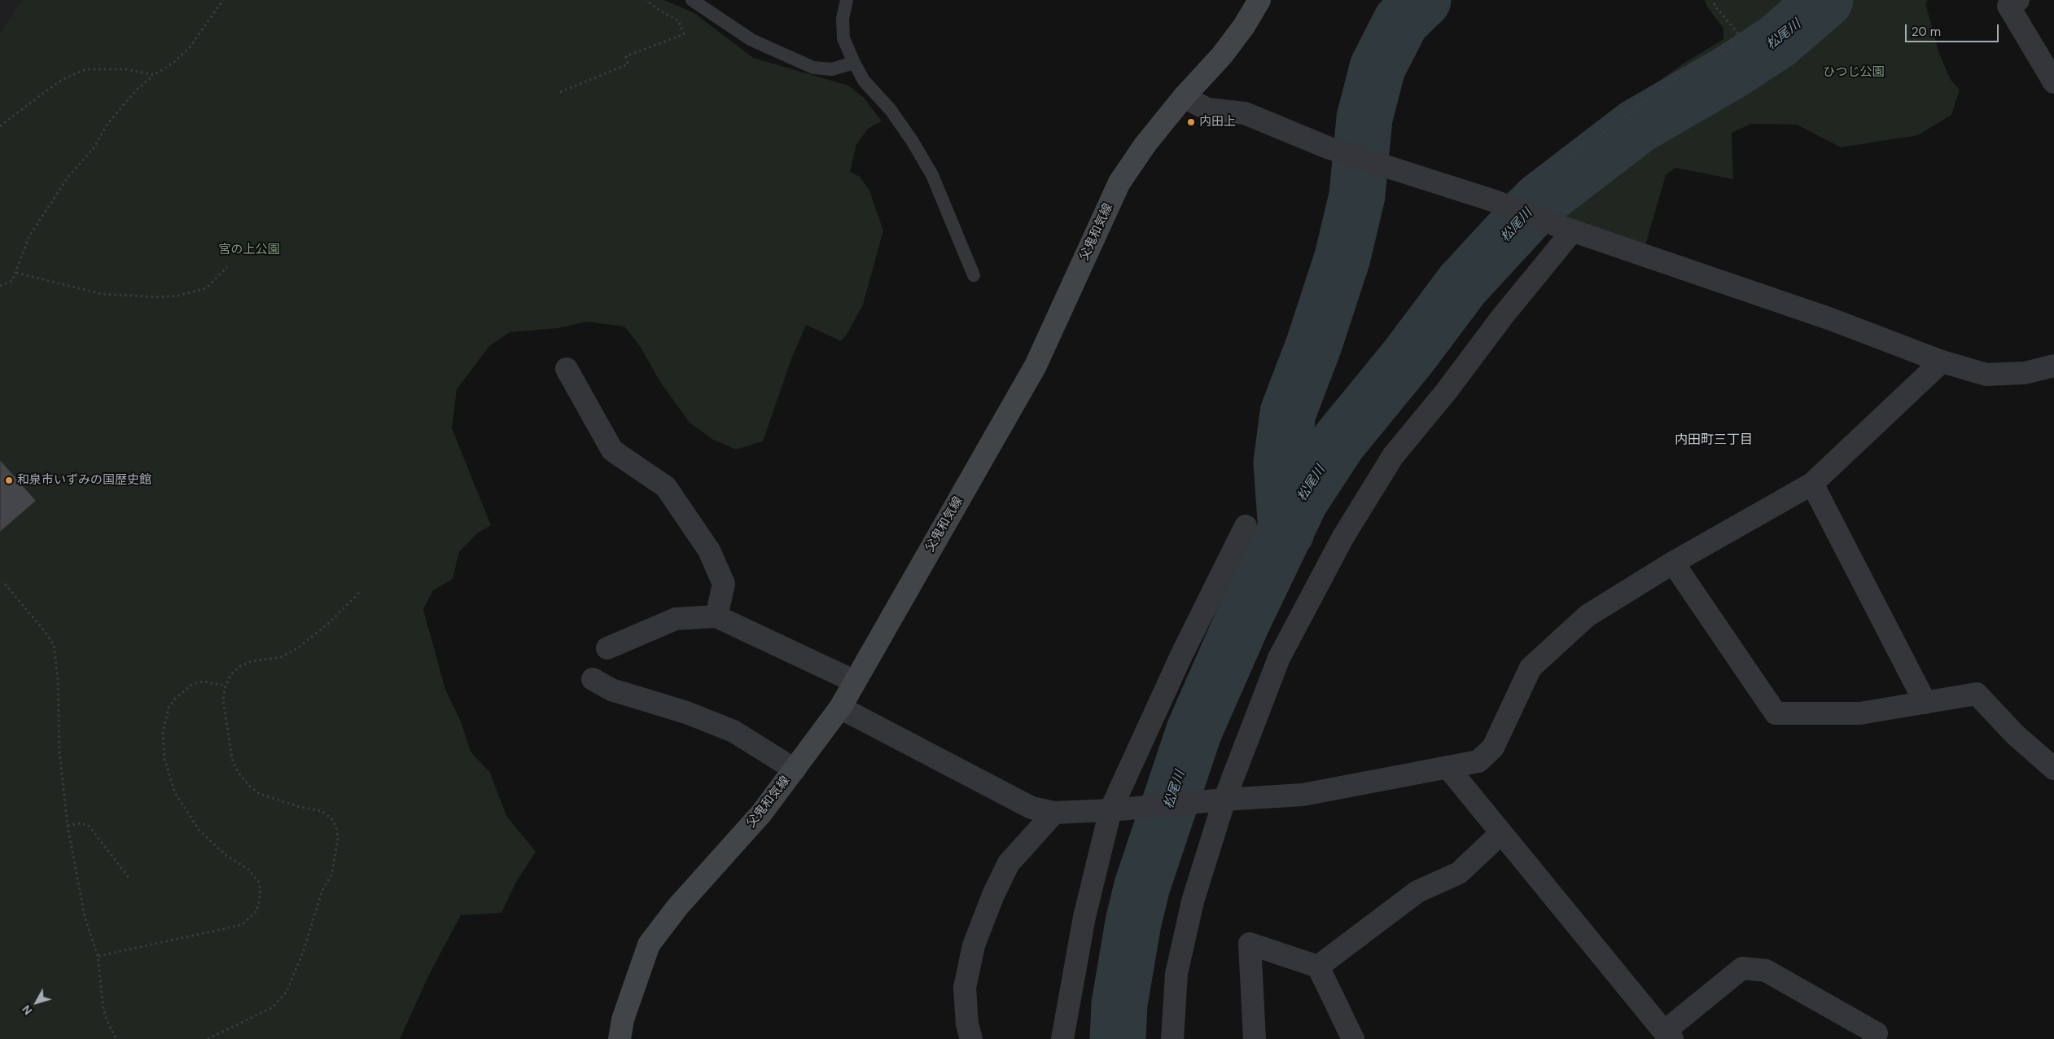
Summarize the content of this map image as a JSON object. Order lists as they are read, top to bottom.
{
  "streets": {
    "main road": ["父鬼和気線"]
  },
  "districts": ["内田町三丁目"],
  "water": ["松尾川"],
  "parks": ["ひつじ公園", "宮の上公園"],
  "places": ["内田上", "和泉市いずみの国歴史館"],
  "scale_bar": "20 m",
  "north": "bottom left"
}
